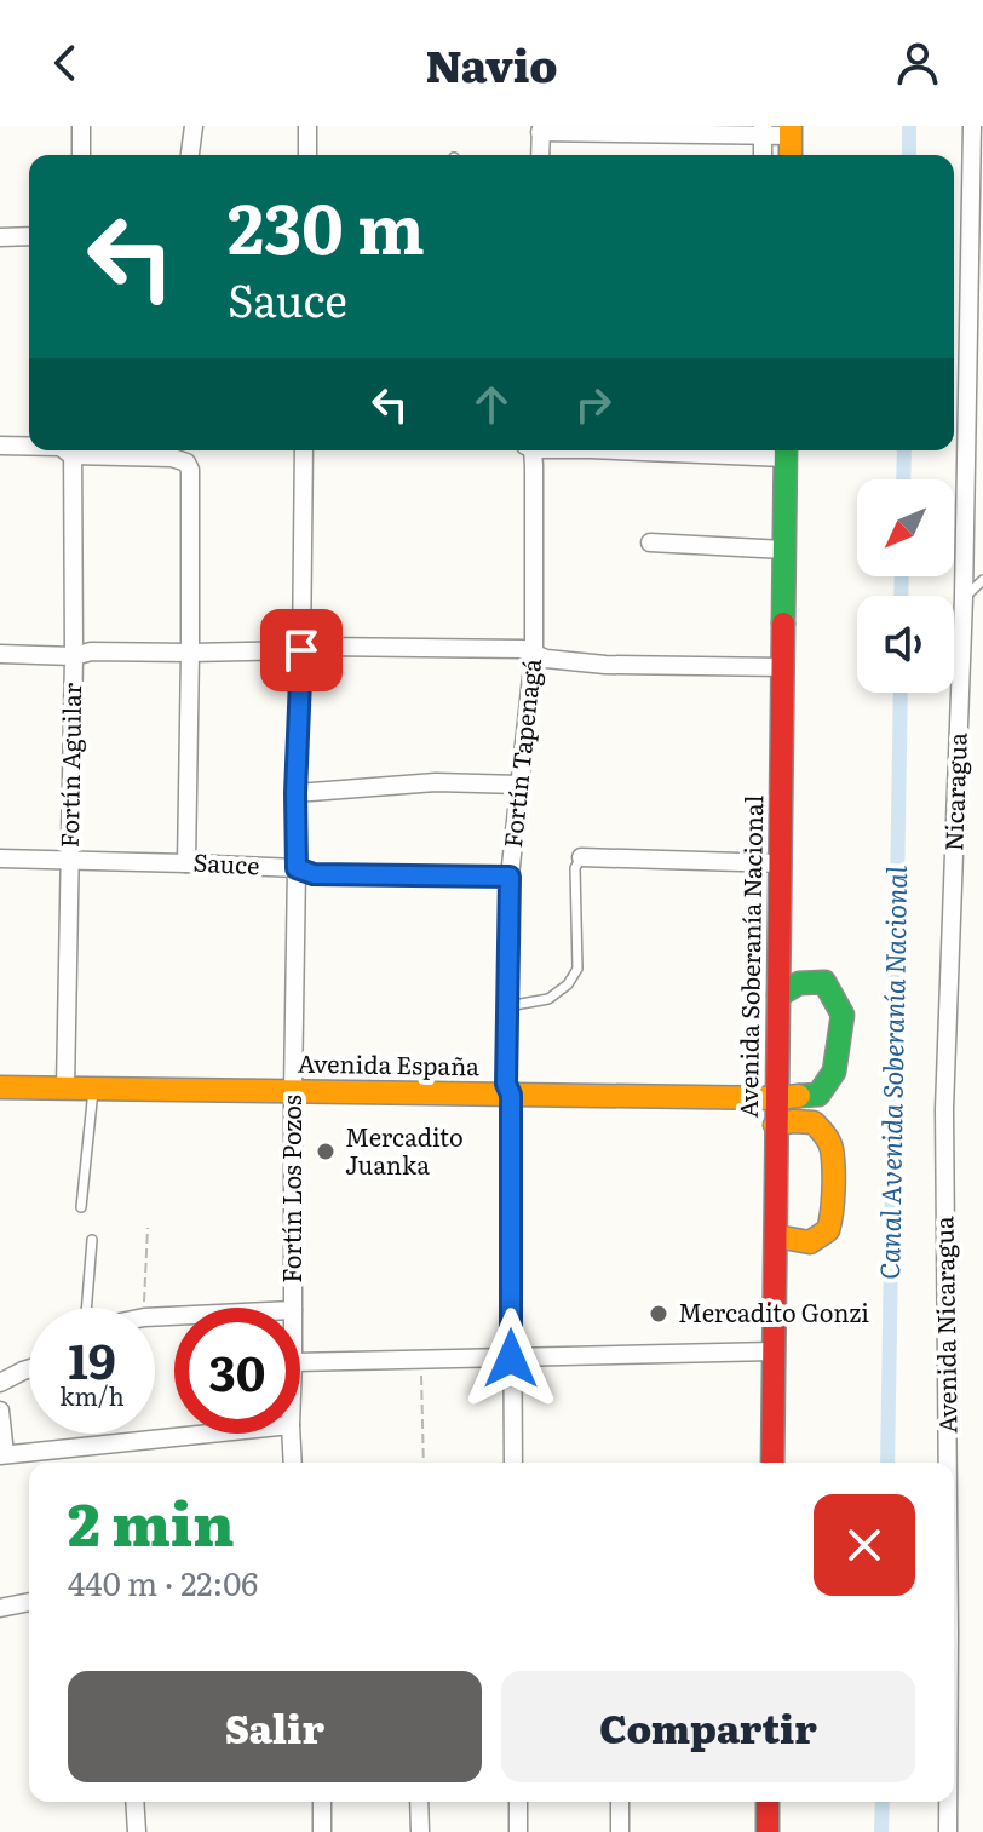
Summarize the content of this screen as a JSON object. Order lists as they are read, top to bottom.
{
  "streets": {
    "main road": ["Avenida Soberanía Nacional", "Avenida España"],
    "street": [
      "Fortín Tapenagá",
      "Fortín Aguilar",
      "Nicaragua",
      "Sauce",
      "Fortín Los Pozos",
      "Avenida Nicaragua"
    ]
  },
  "crossings": [
    ["Fortín Tapenagá", "Sauce"],
    ["Fortín Tapenagá", "Avenida España"],
    ["Fortín Aguilar", "Sauce"],
    ["Fortín Aguilar", "Avenida España"],
    ["Nicaragua", "Avenida Nicaragua"],
    ["Sauce", "Fortín Los Pozos"],
    ["Avenida Soberanía Nacional", "Avenida España"],
    ["Avenida España", "Fortín Los Pozos"]
  ],
  "water": ["Canal Avenida Soberanía Nacional"],
  "places": ["Mercadito Juanka", "Mercadito Gonzi"],
  "north": "bottom left",
  "page": {
    "header": "Navio",
    "turn": ["230 m", "Sauce"],
    "speed": "19 km/h",
    "limit": "30",
    "heading": ["2 min", "440 m · 22:06"],
    "buttons": ["Salir", "Compartir"]
  }
}
